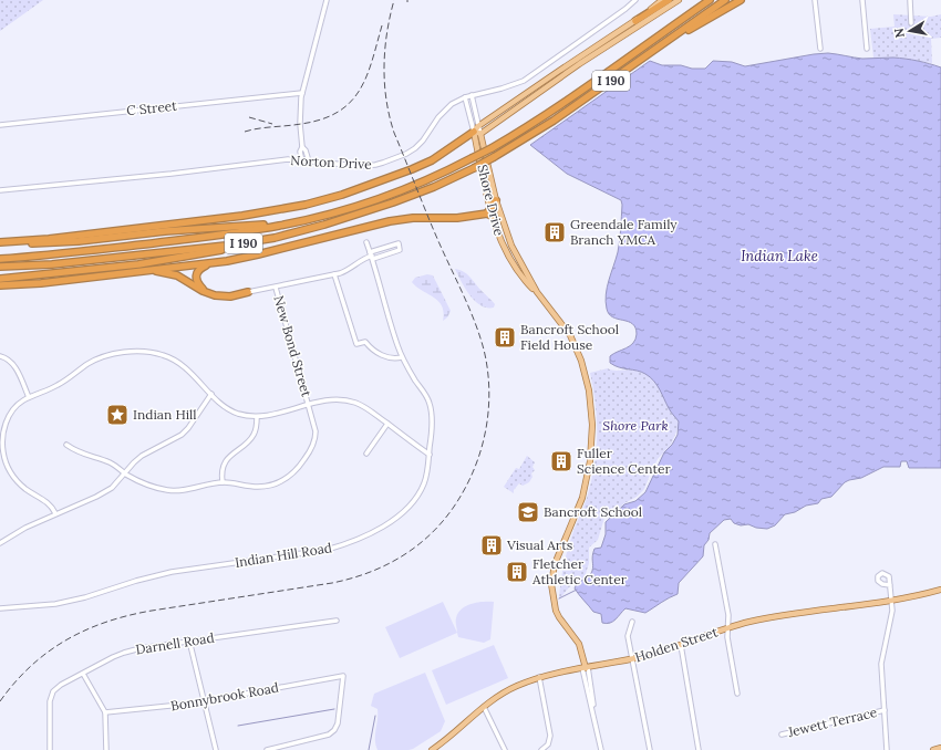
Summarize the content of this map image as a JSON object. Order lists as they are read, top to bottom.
{
  "streets": {
    "highway": ["I 190"],
    "main road": ["Shore Drive", "Holden Street"],
    "street": [
      "C Street",
      "Norton Drive",
      "New Bond Street",
      "Indian Hill Road",
      "Darnell Road",
      "Bonnybrook Road",
      "Jewett Terrace"
    ]
  },
  "crossings": [
    ["Norton Drive", "Shore Drive"],
    ["Shore Drive", "Holden Street"]
  ],
  "water": ["Indian Lake"],
  "parks": ["Shore Park"],
  "places": {
    "building": [
      "Greendale Family Branch YMCA",
      "Bancroft School Field House",
      "Fuller Science Center",
      "Visual Arts",
      "Fletcher Athletic Center"
    ],
    "place": ["Indian Hill"],
    "school or university": ["Bancroft School"]
  },
  "north": "left"
}
